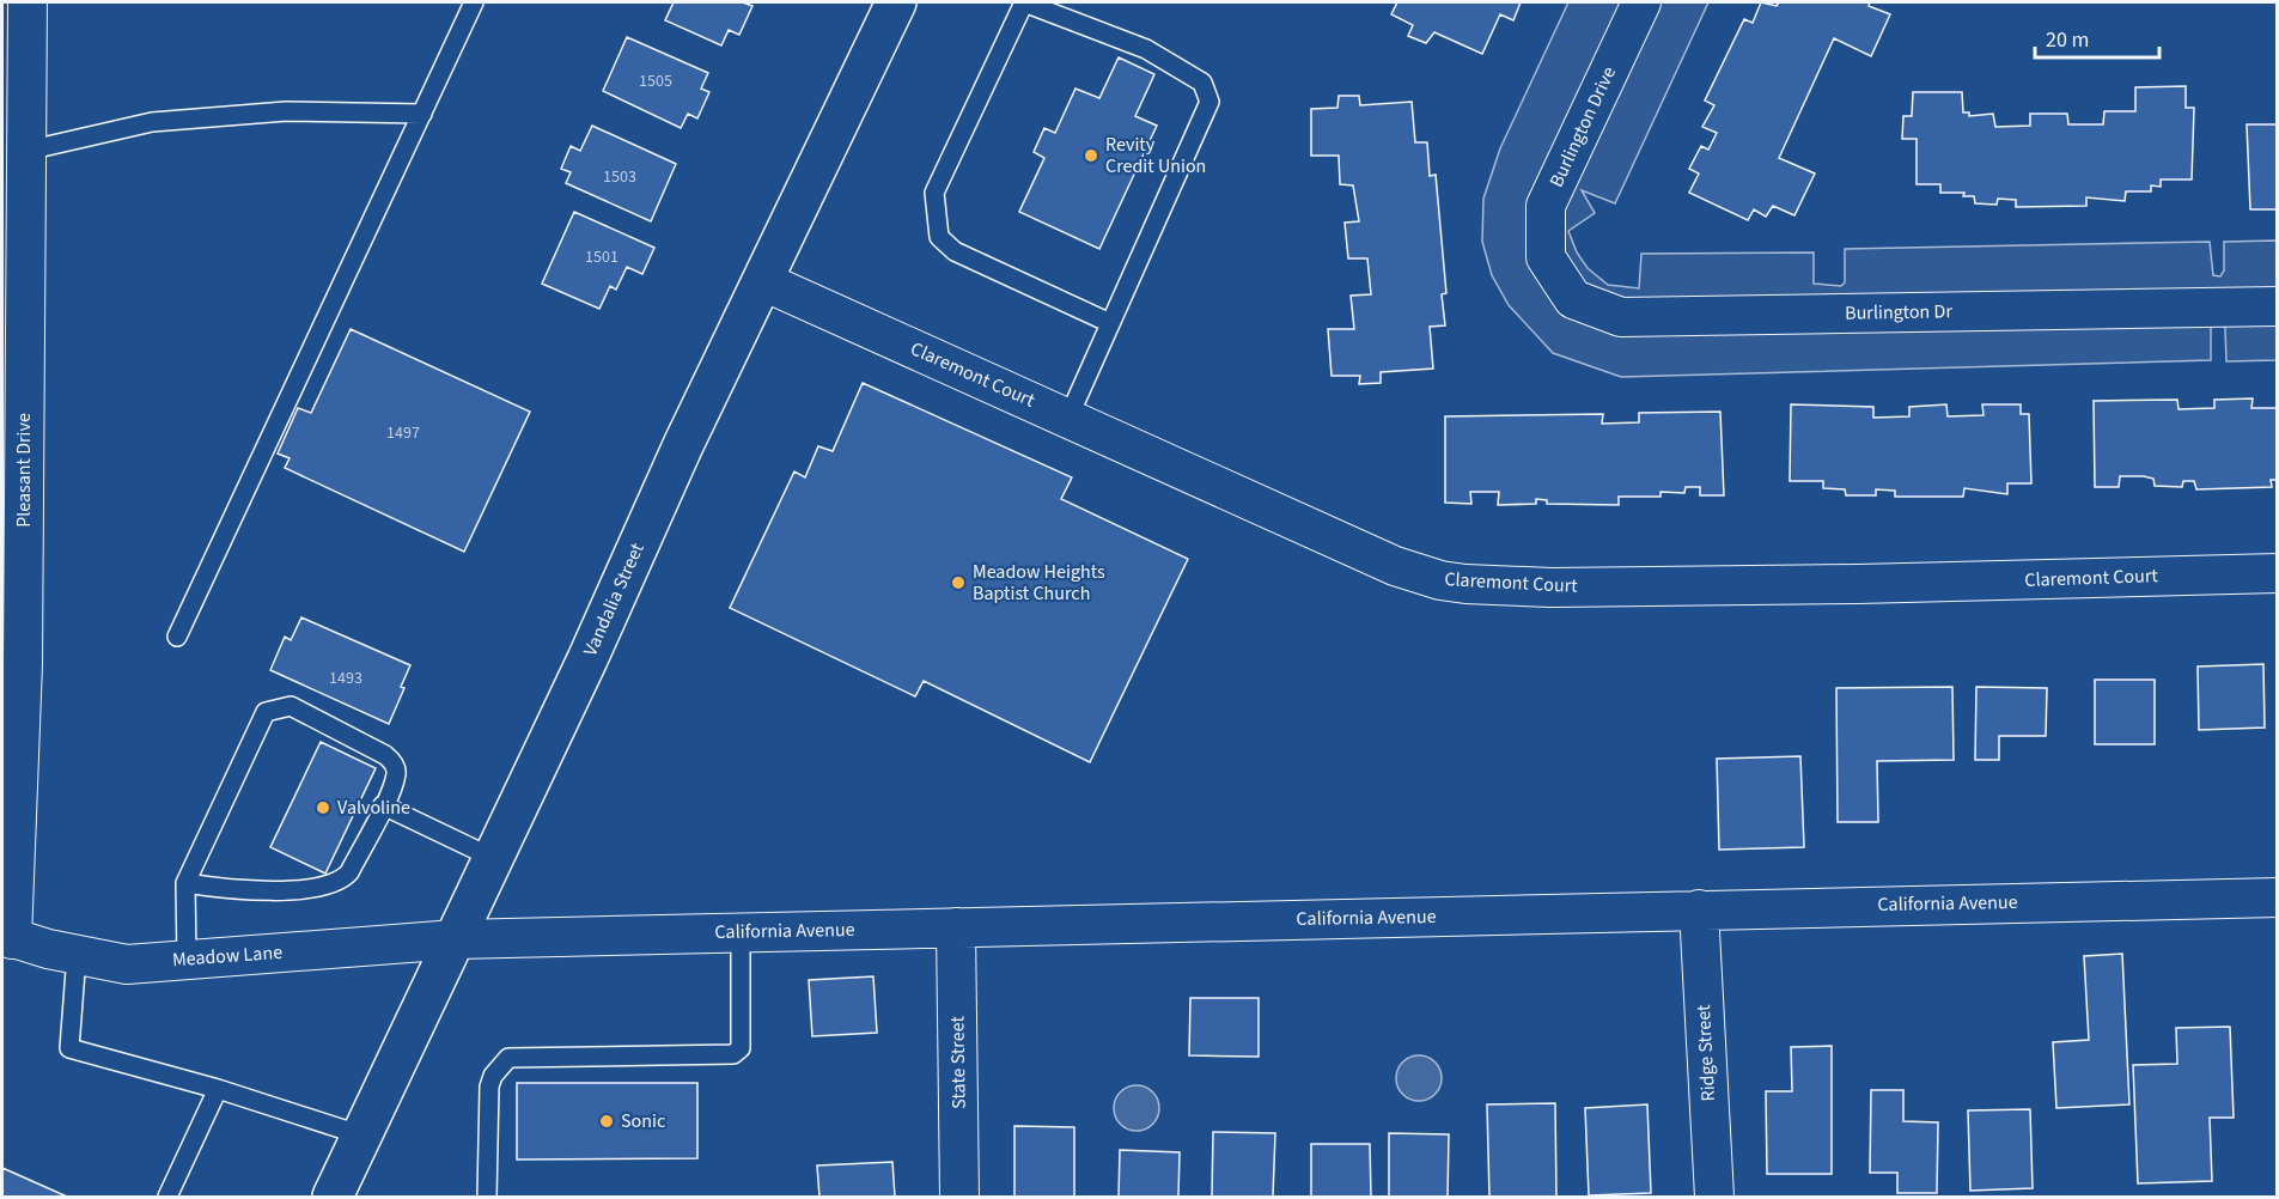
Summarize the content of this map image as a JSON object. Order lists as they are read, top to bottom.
{
  "streets": {
    "main road": ["Vandalia Street"],
    "street": [
      "Burlington Drive",
      "Burlington Dr",
      "Claremont Court",
      "Pleasant Drive",
      "California Avenue",
      "Meadow Lane",
      "Ridge Street",
      "State Street"
    ]
  },
  "crossings": [
    ["Burlington Drive", "Burlington Dr"],
    ["Claremont Court", "Vandalia Street"],
    ["Pleasant Drive", "Meadow Lane"],
    ["Vandalia Street", "California Avenue"],
    ["Vandalia Street", "Meadow Lane"],
    ["California Avenue", "Meadow Lane"],
    ["California Avenue", "Ridge Street"],
    ["California Avenue", "State Street"]
  ],
  "places": [
    "Revity Credit Union",
    "Meadow Heights Baptist Church",
    "Valvoline",
    "Sonic"
  ],
  "house_numbers": [
    "1505",
    "1503",
    "1501",
    "1497",
    "1493"
  ],
  "scale_bar": "20 m"
}
